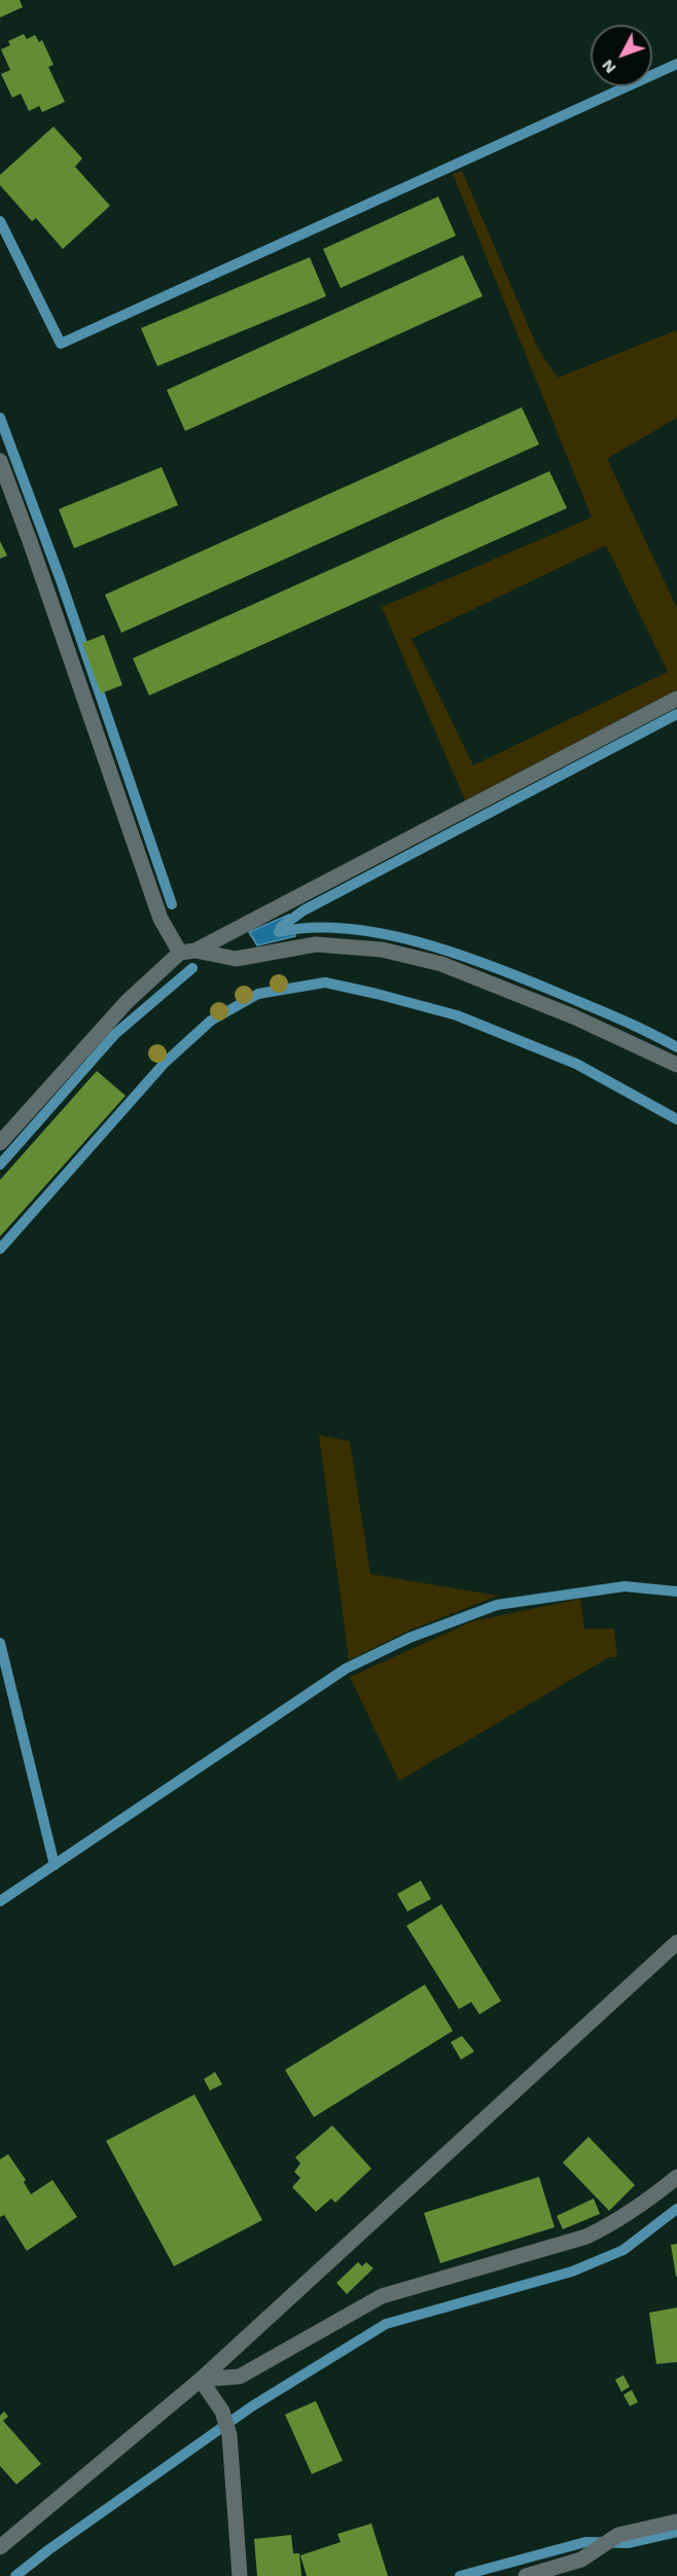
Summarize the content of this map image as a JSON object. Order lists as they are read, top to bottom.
{
  "north": "bottom left"
}
